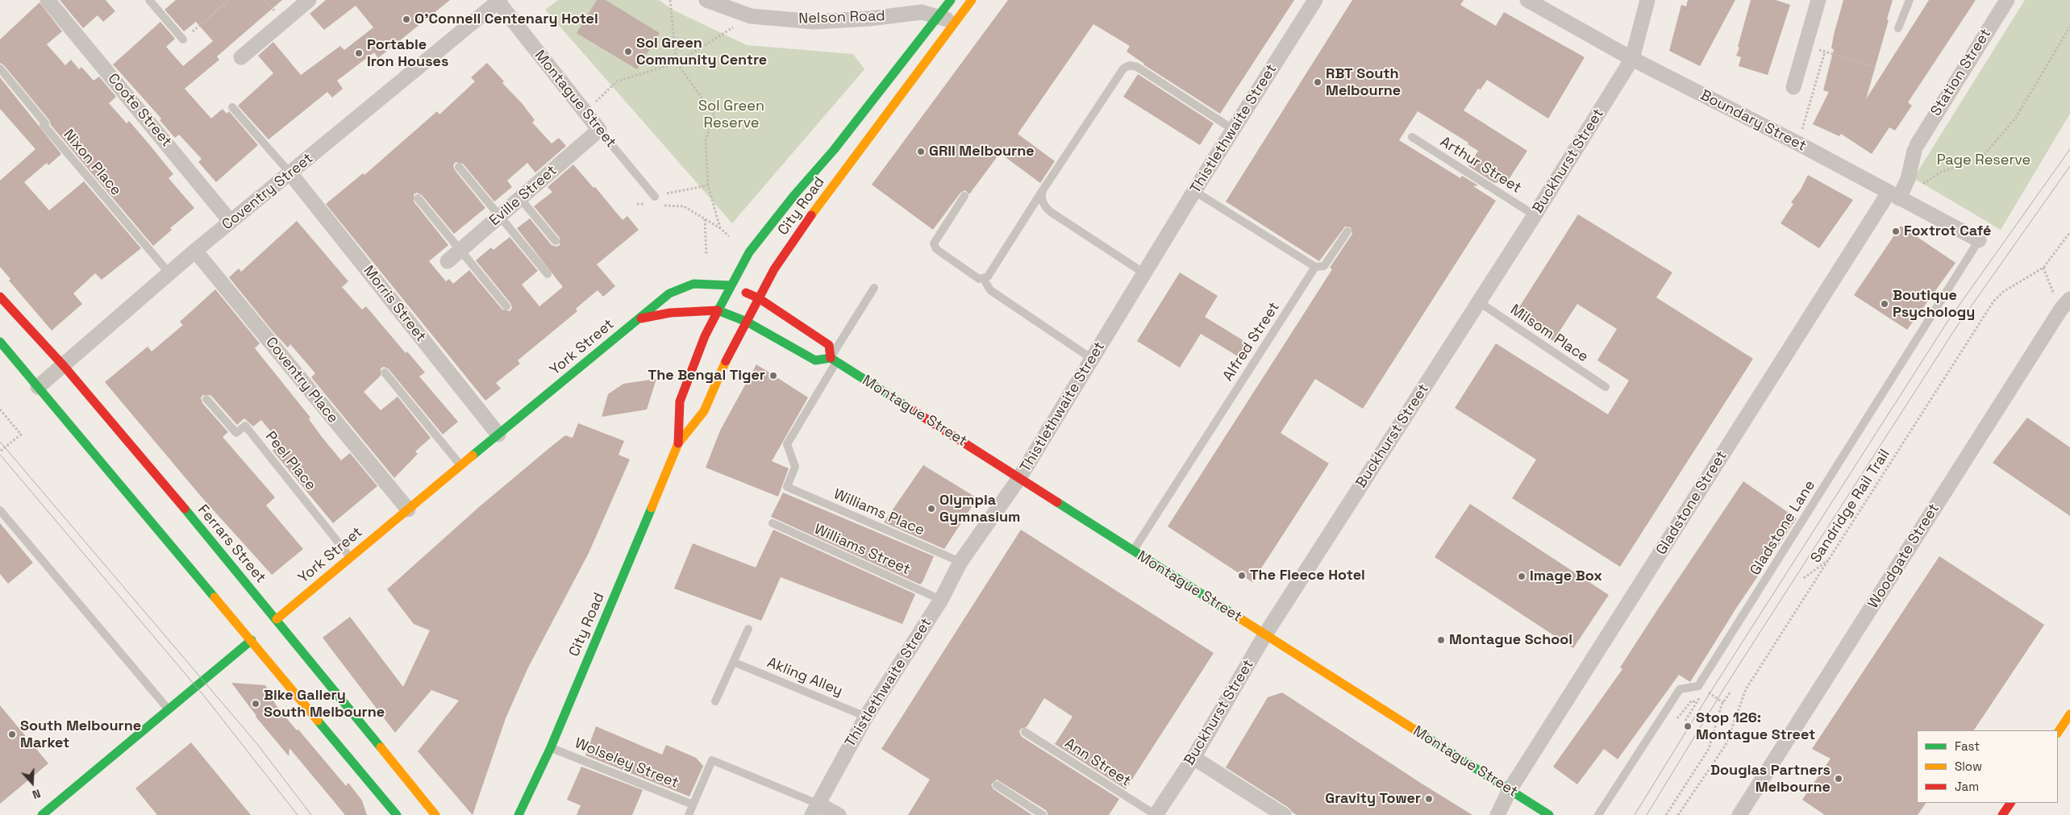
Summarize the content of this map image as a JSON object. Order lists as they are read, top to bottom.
{
  "streets": {
    "main road": [
      "Montague Street",
      "City Road",
      "York Street",
      "Ferrars Street"
    ],
    "street": [
      "Nelson Road",
      "Station Street",
      "Coote Street",
      "Boundary Street",
      "Thistlethwaite Street",
      "Buckhurst Street",
      "Coventry Street",
      "Eville Street",
      "Morris Street",
      "Coventry Place",
      "Gladstone Street",
      "Woodgate Street"
    ],
    "lane": [
      "Nixon Place",
      "Arthur Street",
      "Milsom Place",
      "Alfred Street",
      "Peel Place",
      "Williams Place",
      "Gladstone Lane",
      "Williams Street",
      "Akling Alley",
      "Ann Street",
      "Wolseley Street"
    ],
    "path": ["Sandridge Rail Trail"]
  },
  "crossings": [
    ["Nelson Road", "City Road"],
    ["Station Street", "Boundary Street"],
    ["Station Street", "Gladstone Street"],
    ["Montague Street", "Thistlethwaite Street"],
    ["Montague Street", "Buckhurst Street"],
    ["Montague Street", "Coventry Street"],
    ["Montague Street", "Eville Street"],
    ["Montague Street", "Alfred Street"],
    ["Montague Street", "Gladstone Street"],
    ["Montague Street", "Williams Place"],
    ["Coote Street", "Coventry Street"],
    ["Boundary Street", "Buckhurst Street"],
    ["Boundary Street", "Gladstone Street"],
    ["Boundary Street", "Gladstone Lane"],
    ["Thistlethwaite Street", "Williams Place"],
    ["Thistlethwaite Street", "Williams Street"],
    ["Thistlethwaite Street", "Akling Alley"],
    ["Buckhurst Street", "Arthur Street"],
    ["Buckhurst Street", "Milsom Place"],
    ["Buckhurst Street", "Ann Street"],
    ["Nixon Place", "Coventry Street"],
    ["Coventry Street", "Morris Street"],
    ["Coventry Street", "Coventry Place"],
    ["Coventry Street", "Ferrars Street"],
    ["City Road", "York Street"],
    ["City Road", "Wolseley Street"],
    ["Morris Street", "York Street"],
    ["York Street", "Coventry Place"],
    ["York Street", "Peel Place"],
    ["York Street", "Ferrars Street"]
  ],
  "parks": ["Sol Green Reserve", "Page Reserve"],
  "places": [
    "O'Connell Centenary Hotel",
    "Sol Green Community Centre",
    "Portable Iron Houses",
    "RBT South Melbourne",
    "GRII Melbourne",
    "Foxtrot Café",
    "Boutique Psychology",
    "The Bengal Tiger",
    "Olympia Gymnasium",
    "The Fleece Hotel",
    "Image Box",
    "Montague School",
    "Bike Gallery South Melbourne",
    "Stop 126: Montague Street",
    "South Melbourne Market",
    "Douglas Partners Melbourne",
    "Gravity Tower"
  ],
  "legend": ["Fast", "Slow", "Jam"],
  "north": "bottom"
}
